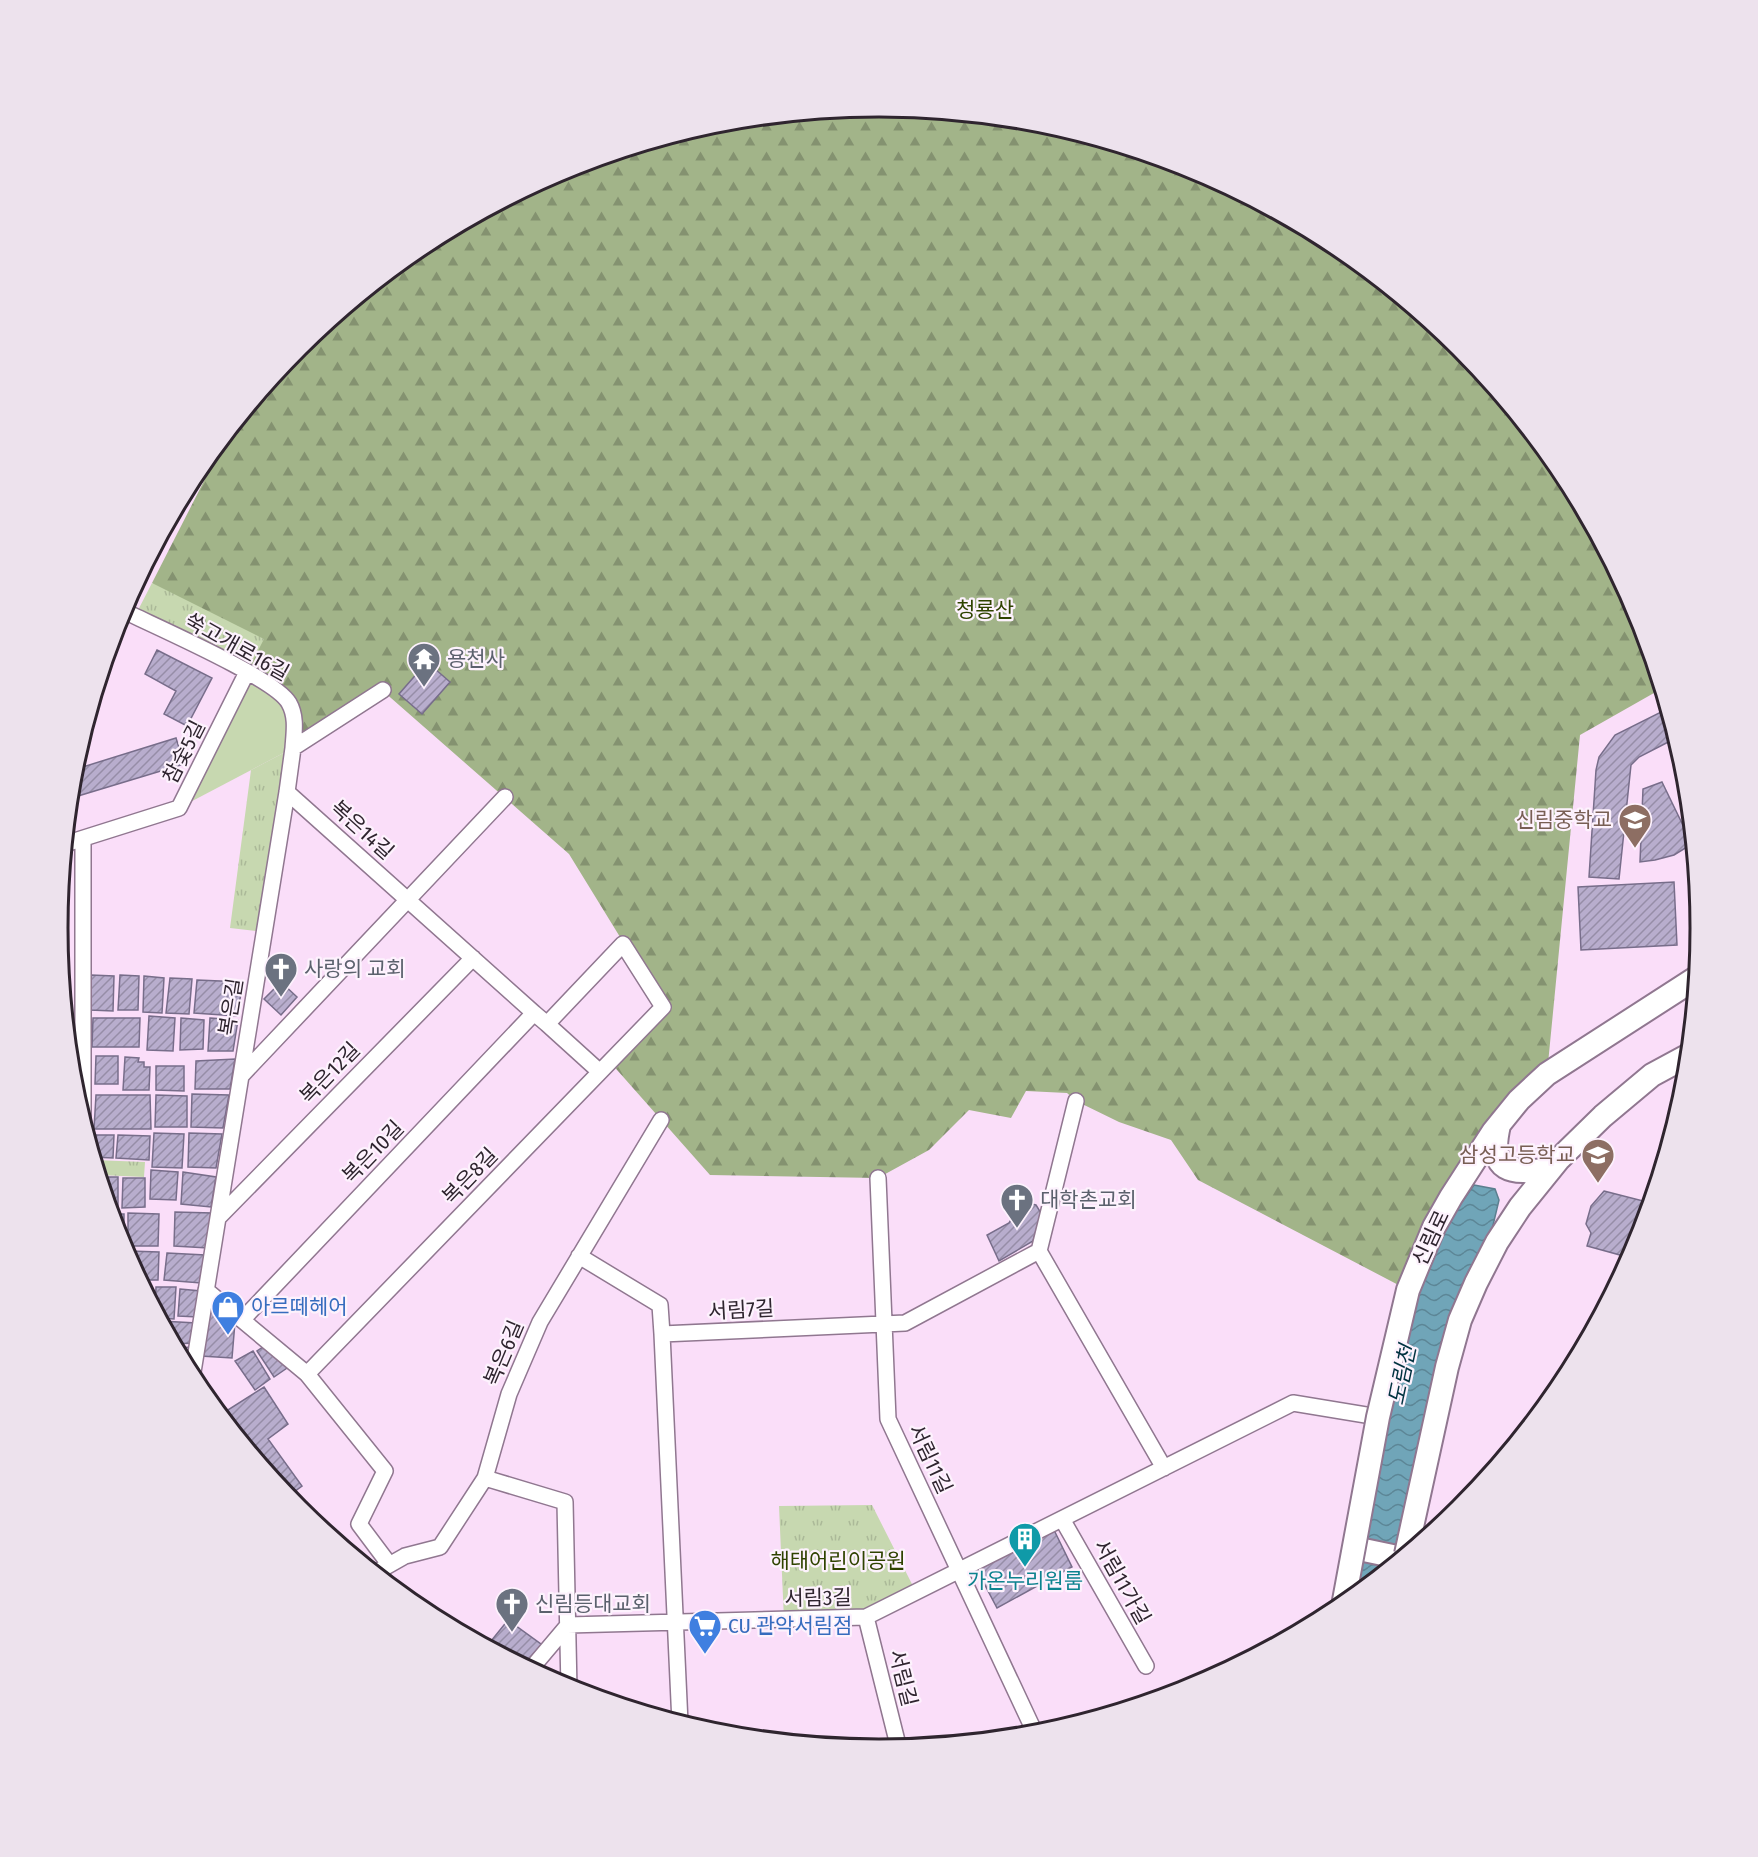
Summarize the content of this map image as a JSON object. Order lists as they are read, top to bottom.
{
  "streets": {
    "main road": ["신림로"],
    "street": [
      "쑥고개로16길",
      "참숯5길",
      "복은14길",
      "복은길",
      "복은12길",
      "복은10길",
      "복은8길",
      "서림7길",
      "복은6길",
      "서림11길",
      "서림11가길",
      "서림3길",
      "서림길"
    ]
  },
  "crossings": [
    ["쑥고개로16길", "참숯5길"],
    ["쑥고개로16길", "복은길"],
    ["복은14길", "복은길"],
    ["복은길", "복은12길"],
    ["신림로", "서림3길"],
    ["서림7길", "서림11길"],
    ["서림11길", "서림3길"],
    ["서림11가길", "서림3길"],
    ["서림3길", "서림길"]
  ],
  "water": ["도림천"],
  "parks": ["청룡산", "해태어린이공원"],
  "places": {
    "temple": ["용천사"],
    "school or university": ["신림중학교", "삼성고등학교"],
    "church": ["사랑의 교회", "대학촌교회", "신림등대교회"],
    "shop": ["아르떼헤어"],
    "building": ["가온누리원룸"],
    "supermarket": ["CU 관악서림점"]
  }
}
